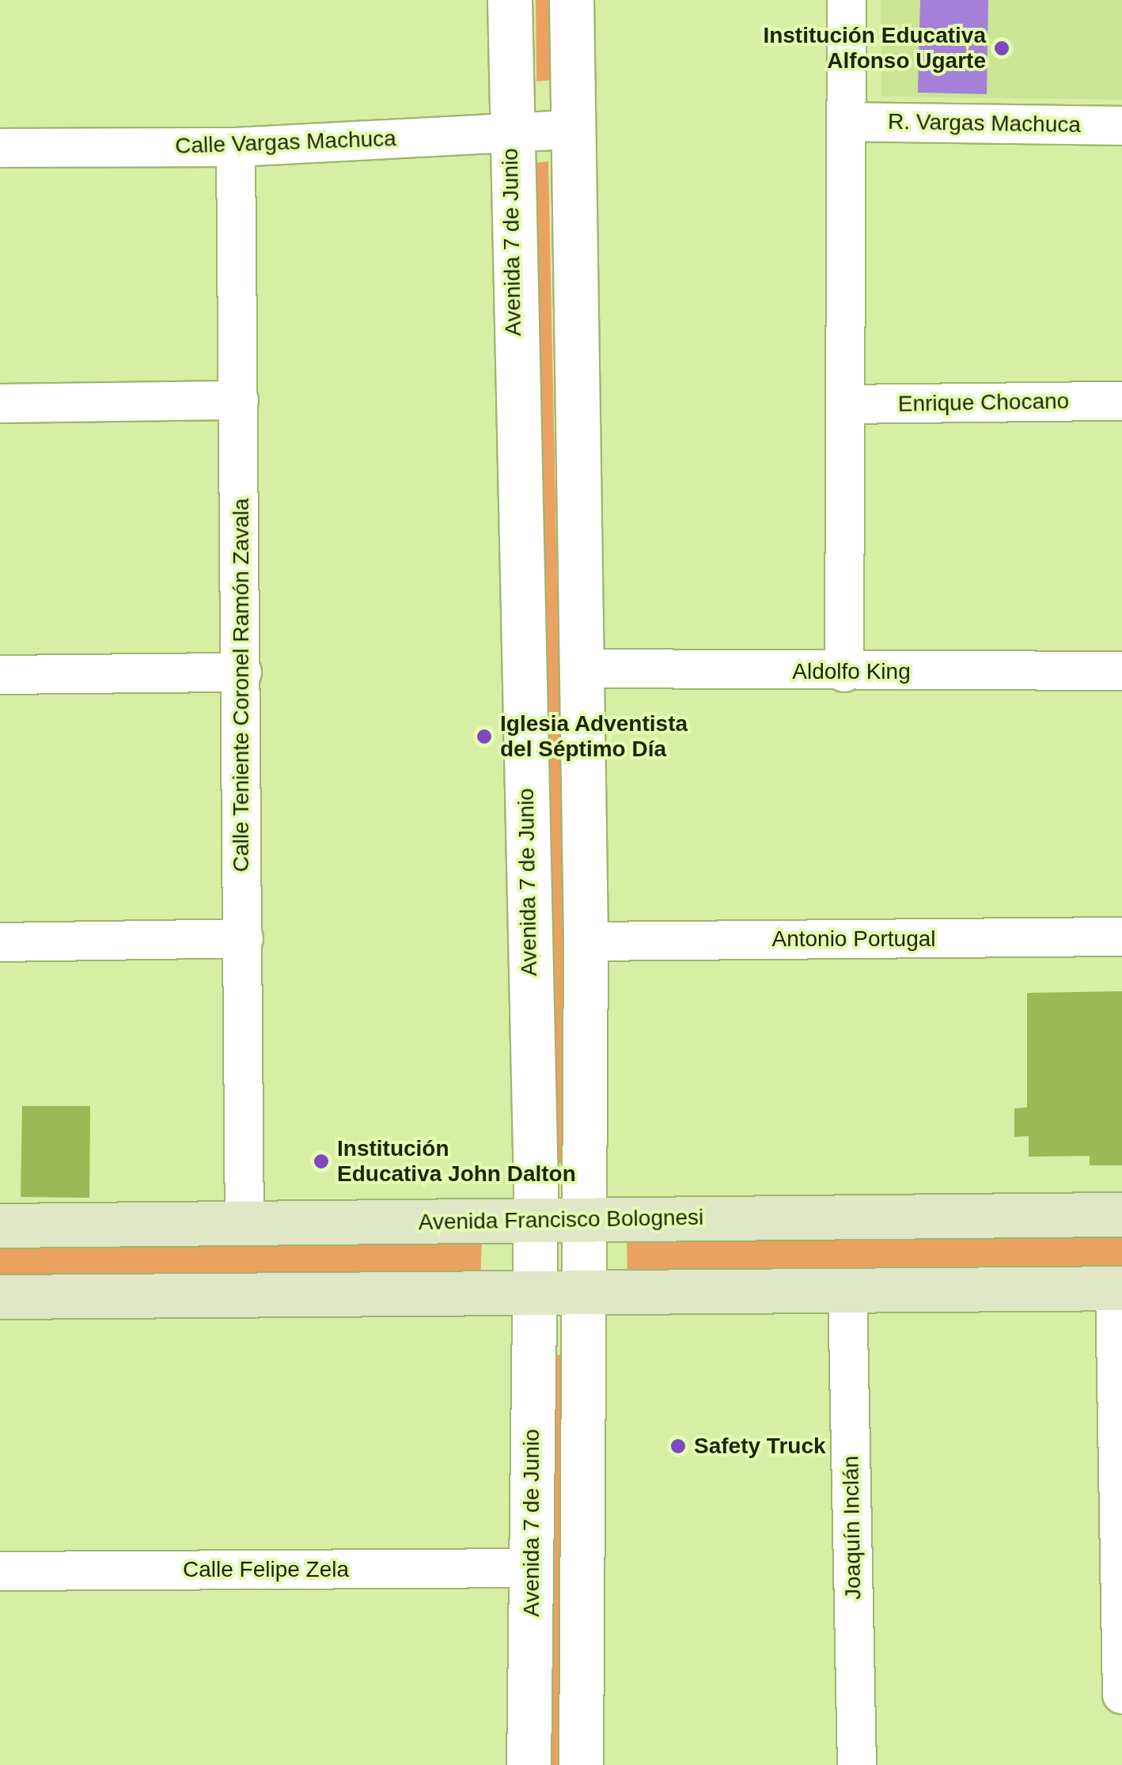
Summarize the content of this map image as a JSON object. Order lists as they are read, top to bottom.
{
  "streets": {
    "main road": ["Avenida Francisco Bolognesi"],
    "street": [
      "R. Vargas Machuca",
      "Calle Vargas Machuca",
      "Avenida 7 de Junio",
      "Enrique Chocano",
      "Aldolfo King",
      "Calle Teniente Coronel Ramón Zavala",
      "Antonio Portugal",
      "Joaquín Inclán",
      "Calle Felipe Zela"
    ]
  },
  "crossings": [
    ["Calle Vargas Machuca", "Avenida 7 de Junio"],
    ["Calle Vargas Machuca", "Calle Teniente Coronel Ramón Zavala"],
    ["Avenida 7 de Junio", "Avenida Francisco Bolognesi"],
    ["Avenida 7 de Junio", "Calle Felipe Zela"],
    ["Calle Teniente Coronel Ramón Zavala", "Avenida Francisco Bolognesi"]
  ],
  "places": [
    "Institución Educativa Alfonso Ugarte",
    "Iglesia Adventista del Séptimo Día",
    "Institución Educativa John Dalton",
    "Safety Truck"
  ]
}
